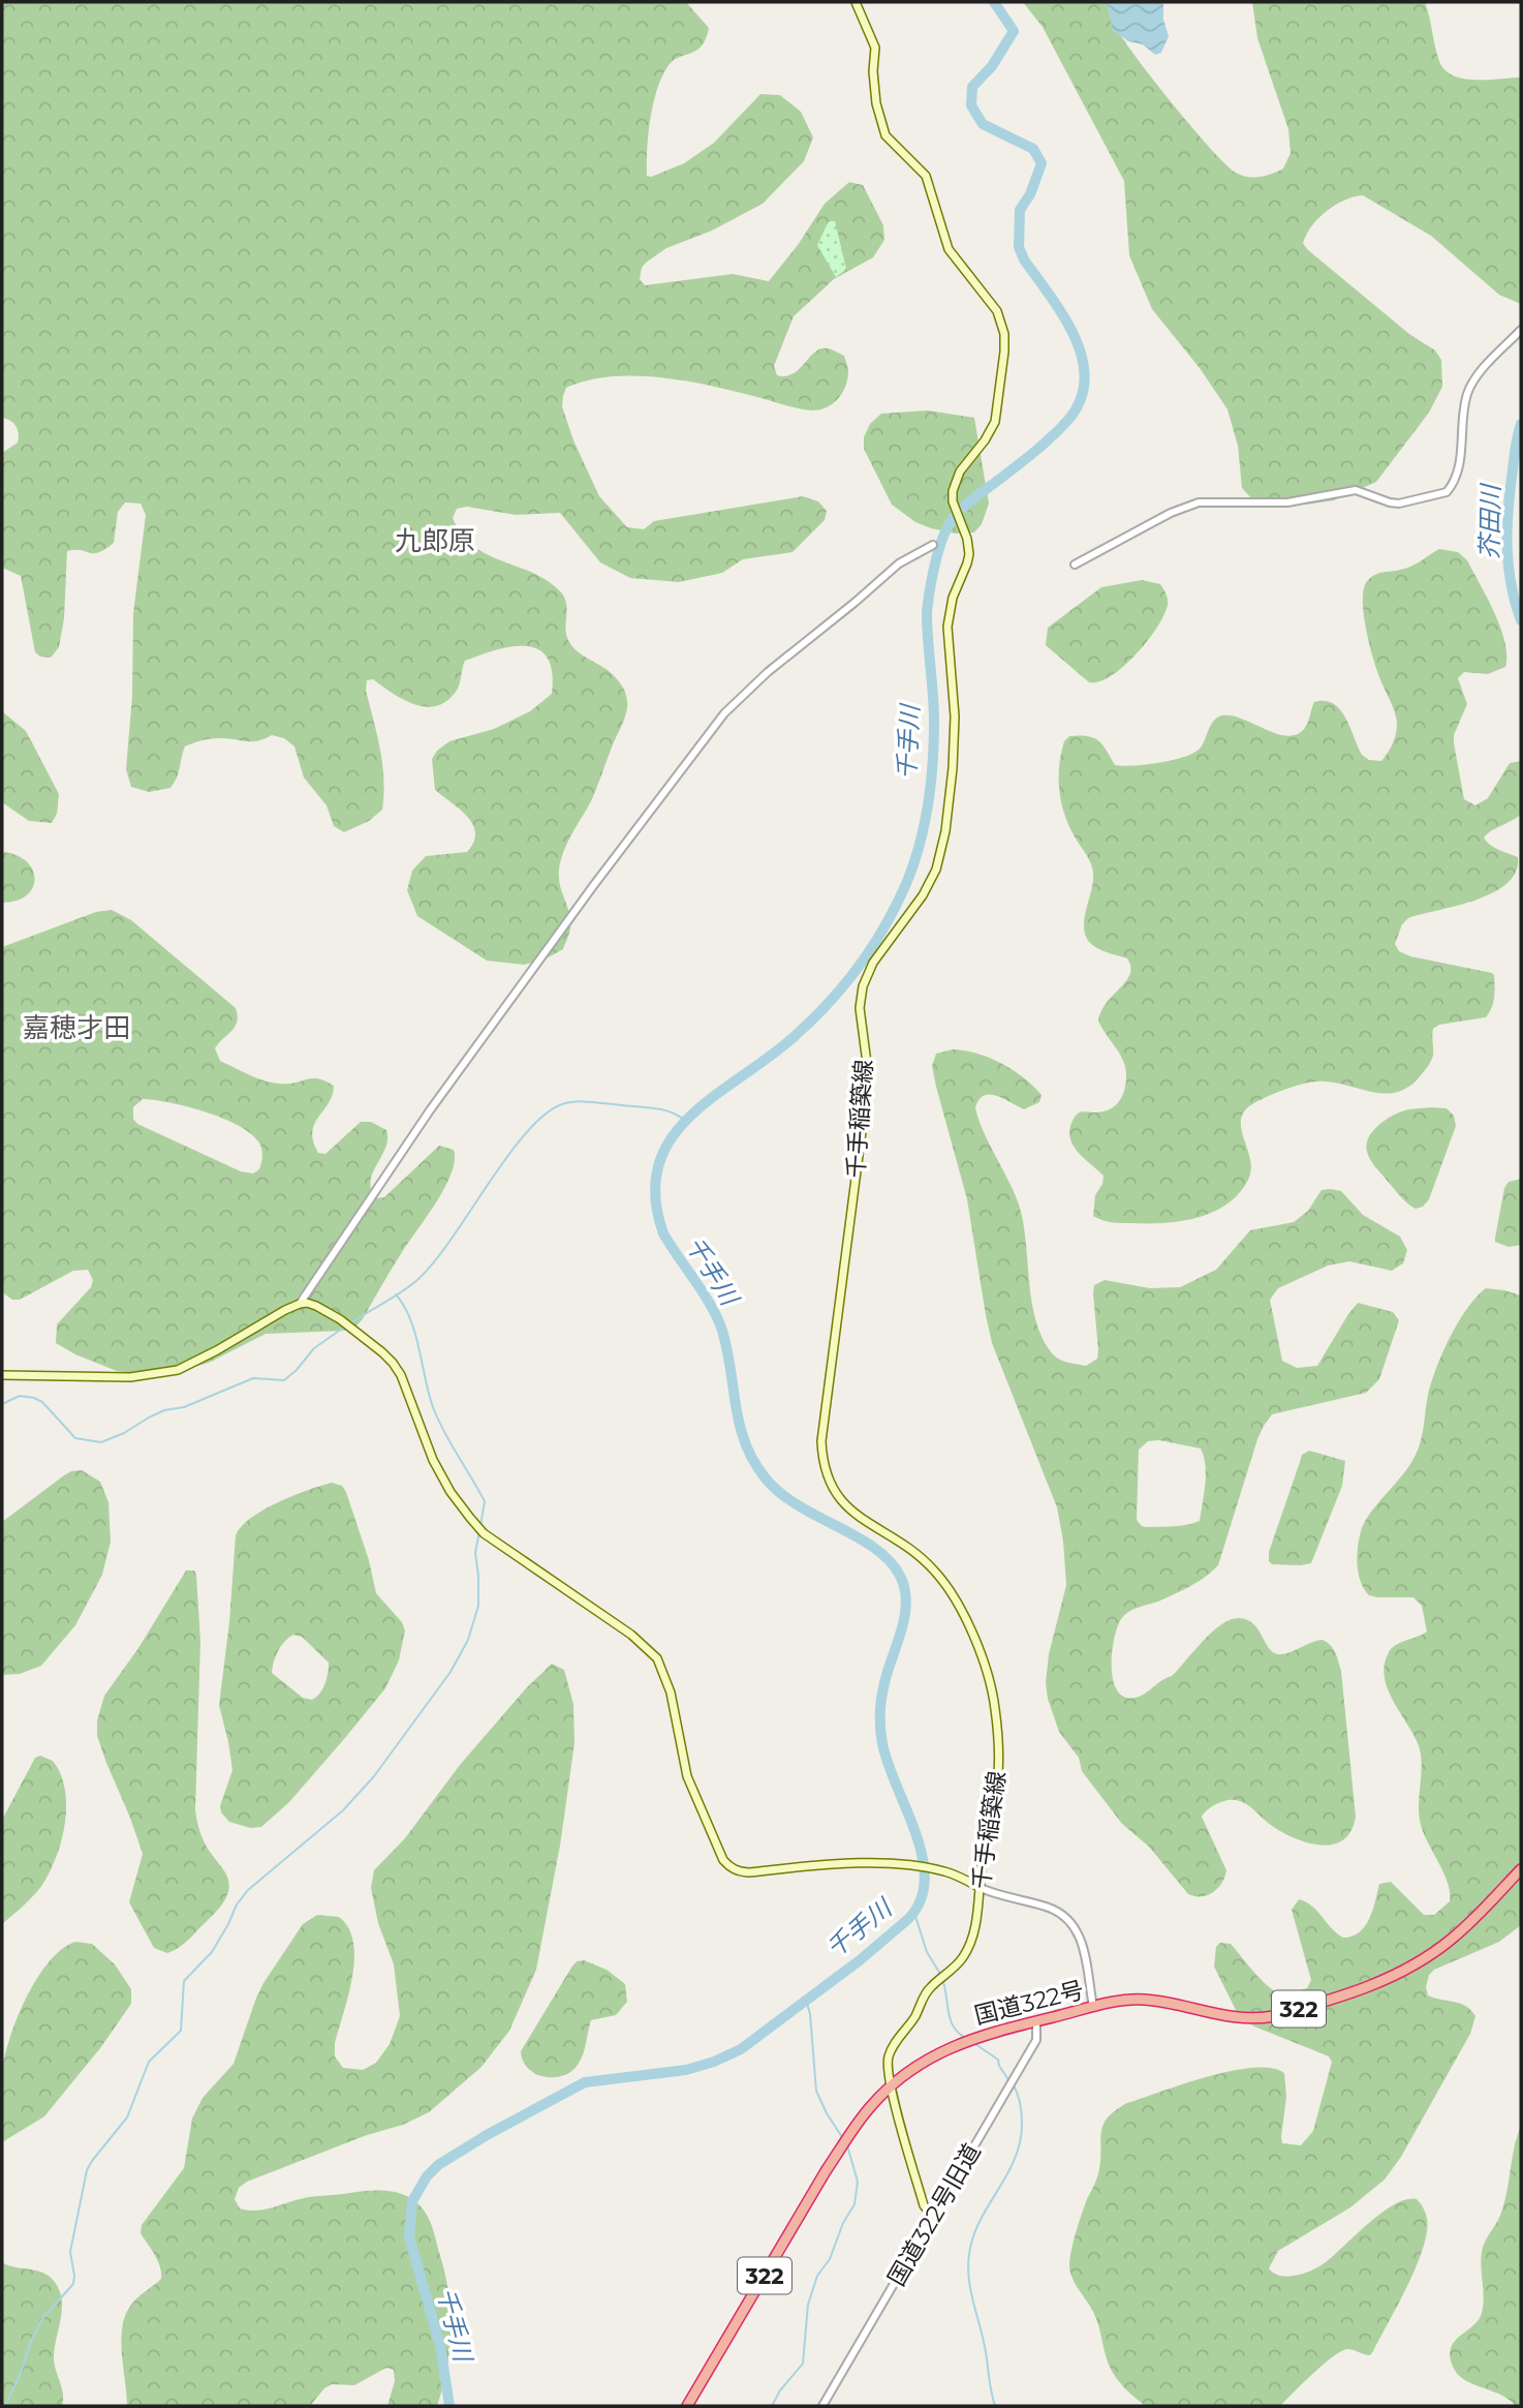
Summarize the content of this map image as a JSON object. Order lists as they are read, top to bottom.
{
  "streets": {
    "highway": ["国道322号", "322"],
    "main road": ["千手稲築線"],
    "street": ["国道322号旧道"]
  },
  "crossings": [
    ["千手稲築線", "国道322号"],
    ["千手稲築線", "国道322号旧道"],
    ["国道322号", "国道322号旧道"]
  ],
  "districts": ["九郎原", "嘉穂才田"],
  "water": ["芥田川", "千手川"]
}
